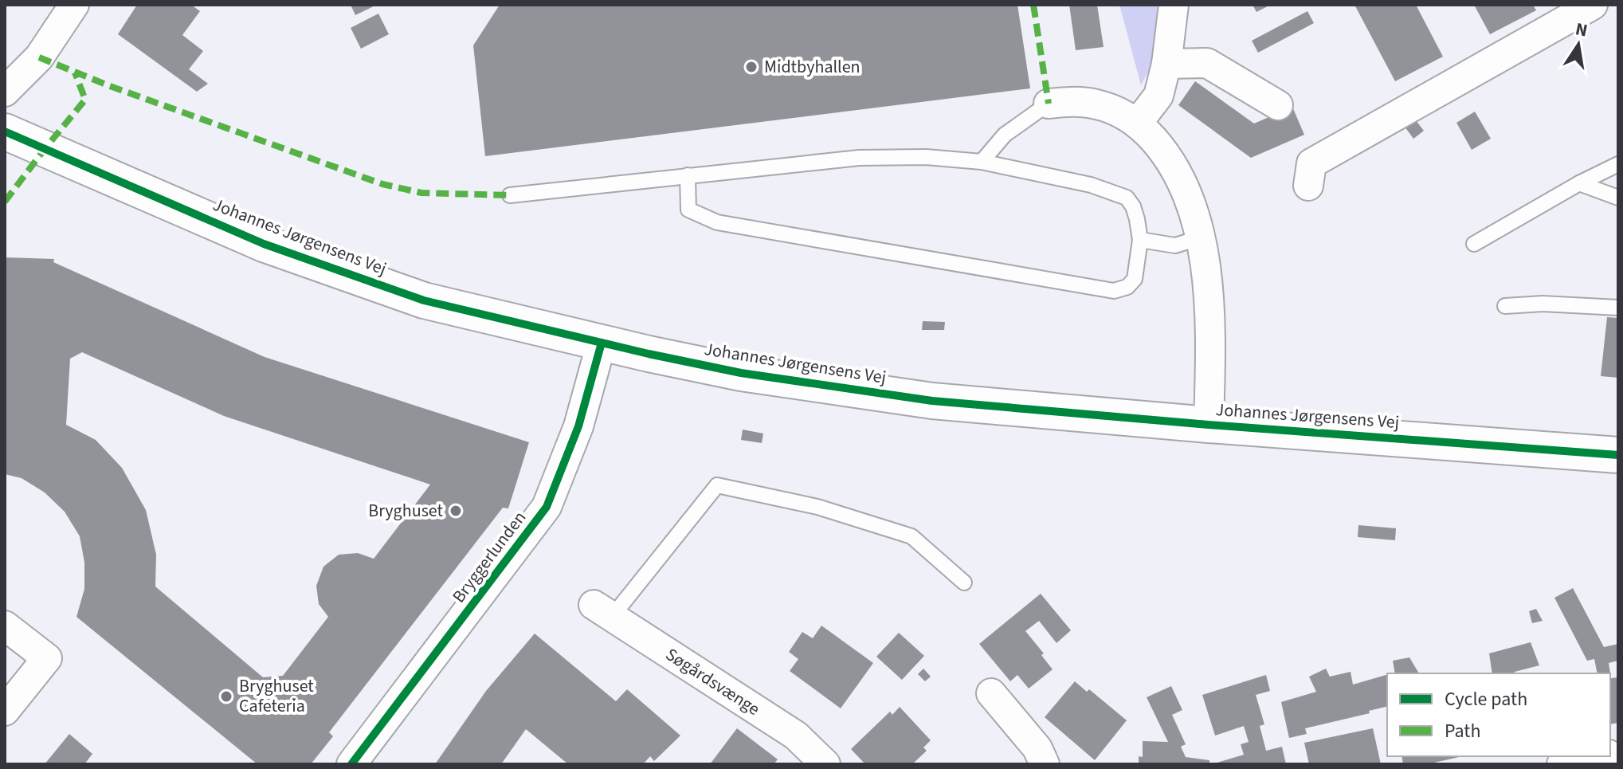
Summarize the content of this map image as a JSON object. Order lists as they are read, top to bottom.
{
  "streets": {
    "street": ["Johannes Jørgensens Vej", "Bryggerlunden", "Søgårdsvænge"]
  },
  "crossings": [
    ["Johannes Jørgensens Vej", "Bryggerlunden"]
  ],
  "places": ["Midtbyhallen", "Bryghuset", "Bryghuset Cafeteria"],
  "legend": ["Cycle path", "Path"],
  "north": "top"
}
